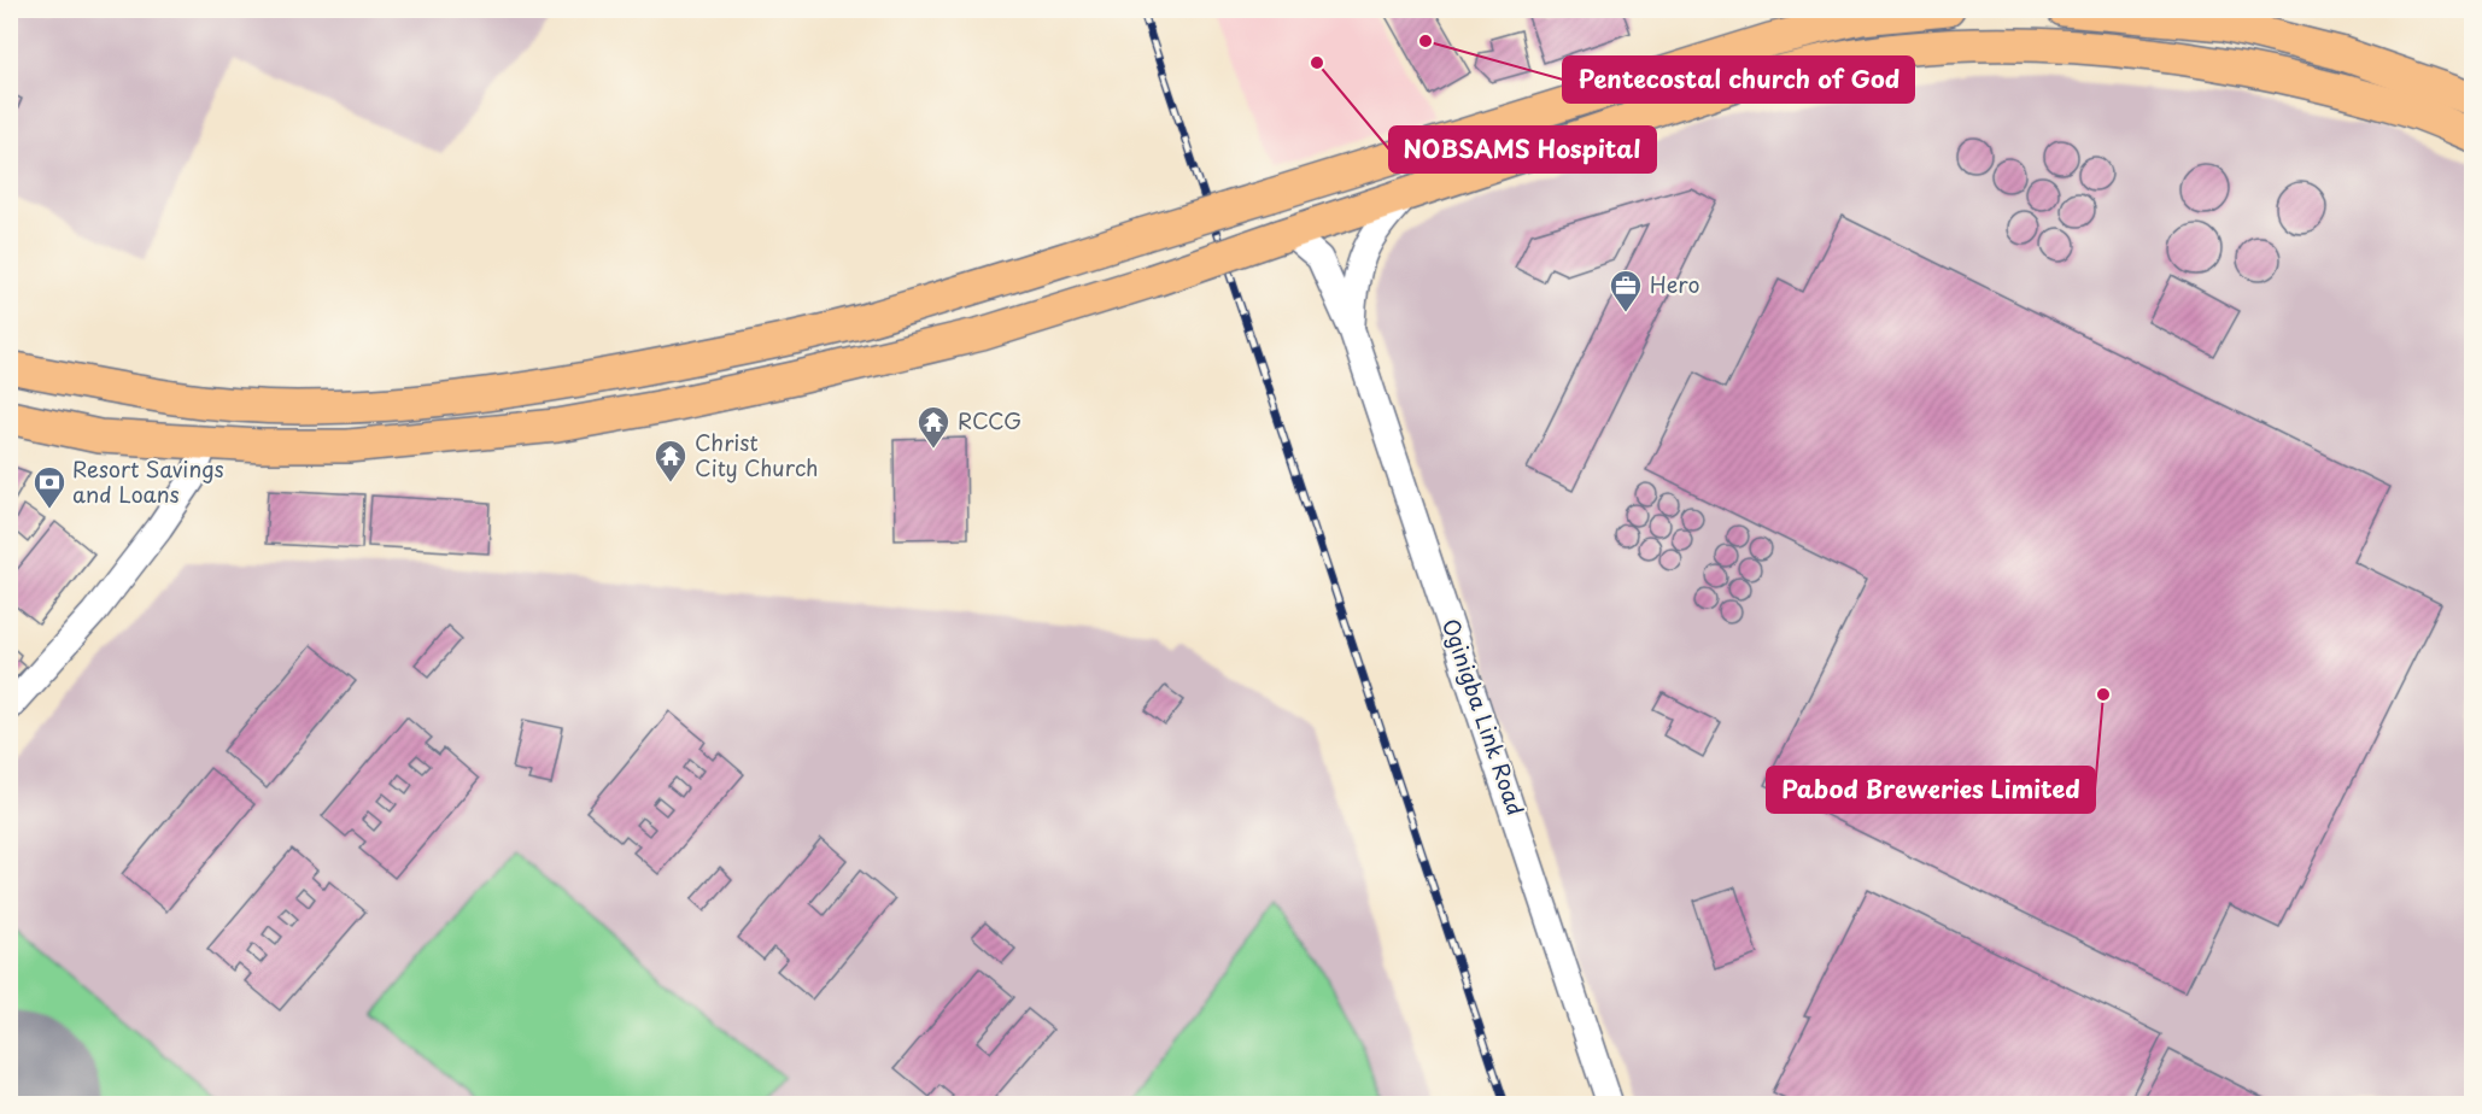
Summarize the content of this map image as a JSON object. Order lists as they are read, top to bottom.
{
  "streets": {
    "street": ["Oginigba Link Road"]
  },
  "places": {
    "other": ["Pentecostal church of God", "NOBSAMS Hospital", "Pabod Breweries Limited"],
    "office": ["Hero"],
    "temple": ["RCCG", "Christ City Church"],
    "bank": ["Resort Savings and Loans"]
  }
}
